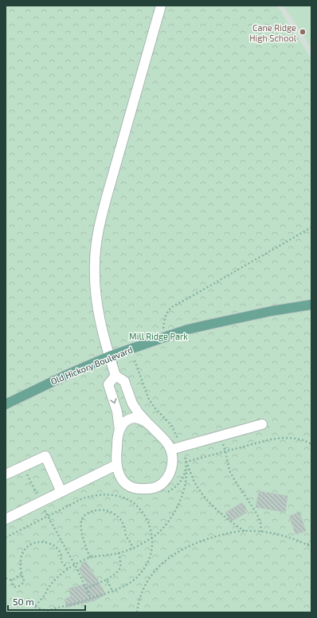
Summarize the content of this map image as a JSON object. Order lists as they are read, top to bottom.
{
  "streets": {
    "main road": ["Old Hickory Boulevard"]
  },
  "parks": ["Mill Ridge Park"],
  "places": ["Cane Ridge High School"],
  "scale_bar": "50 m"
}
